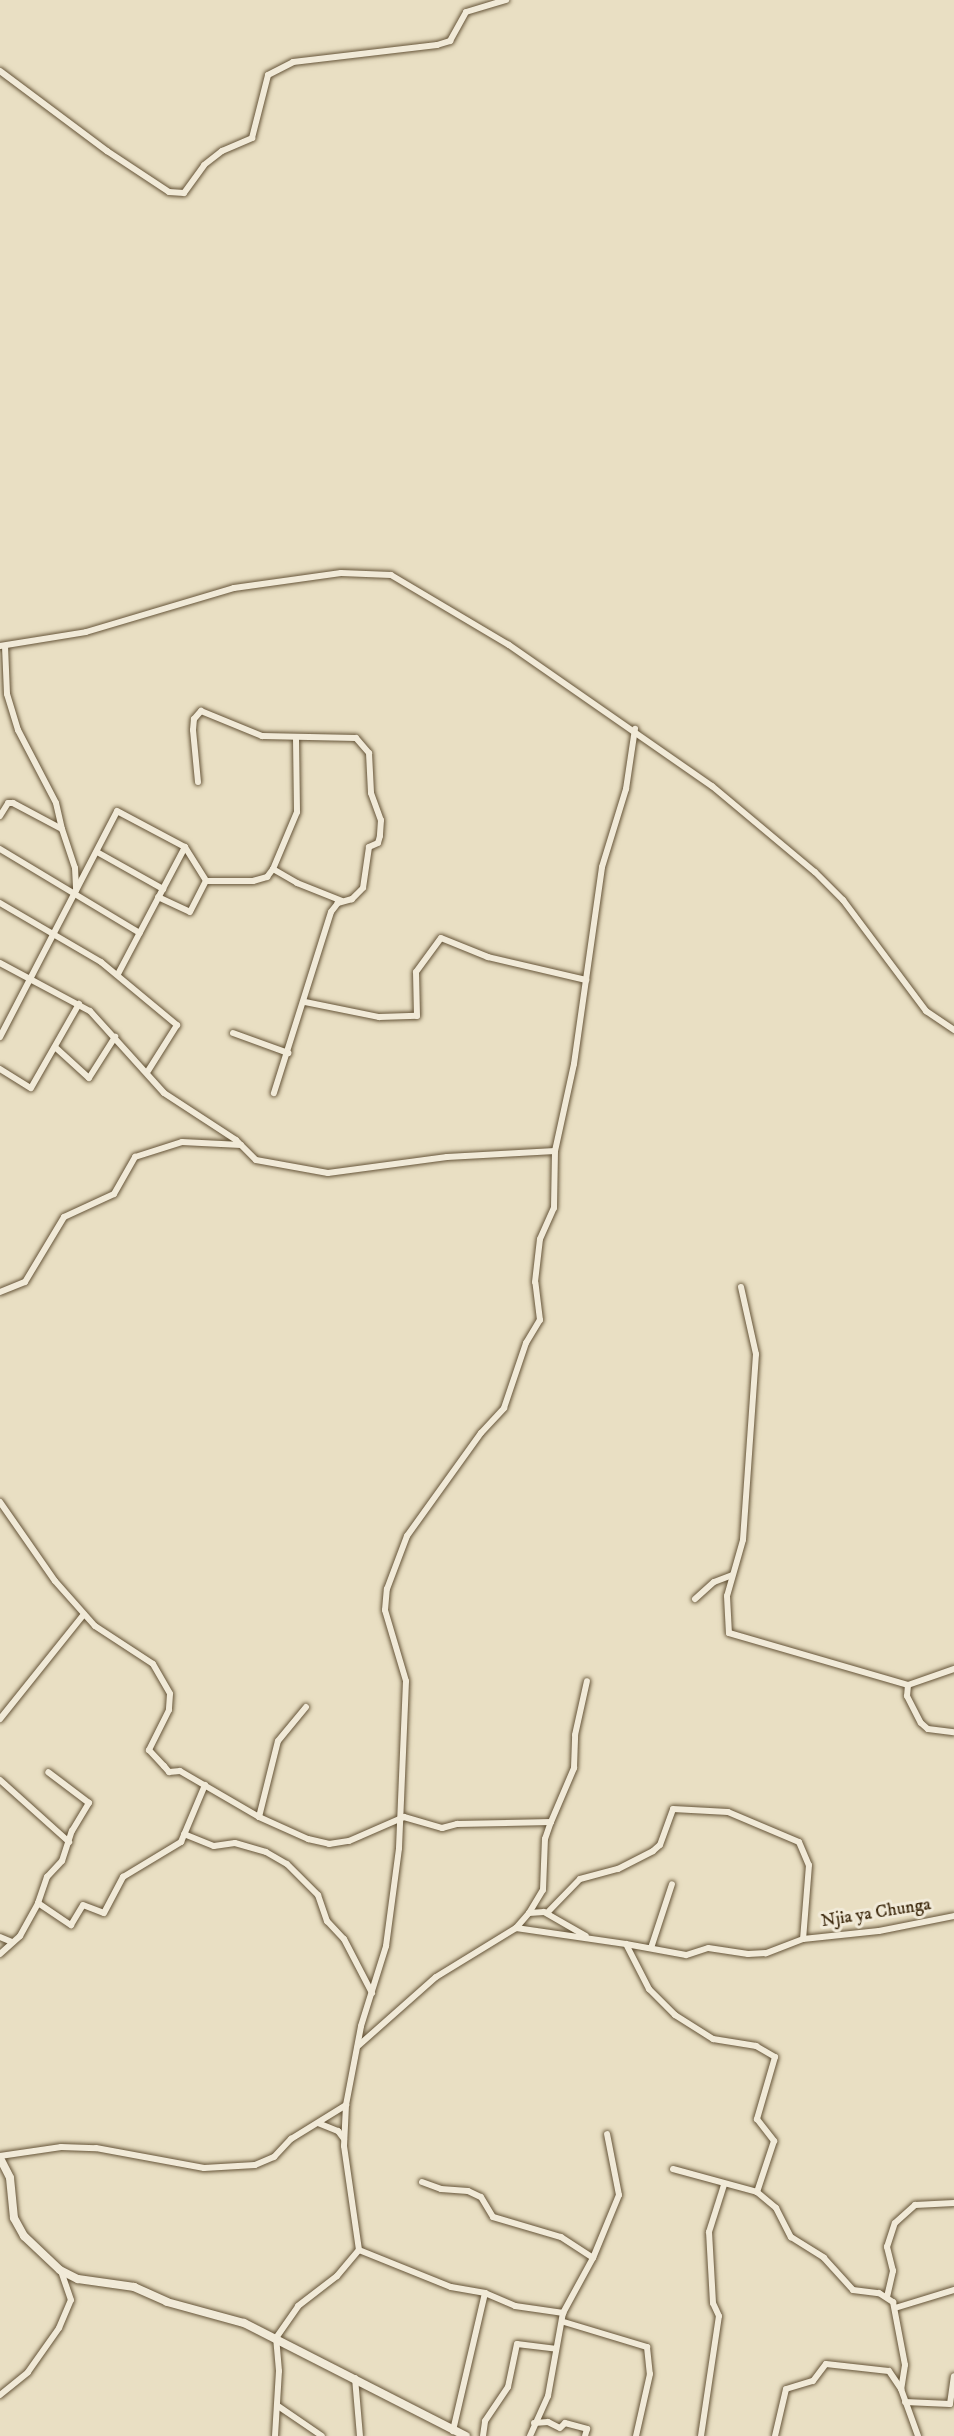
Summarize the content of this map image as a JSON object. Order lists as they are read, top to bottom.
{
  "streets": {
    "street": ["Njia ya Chunga"]
  }
}
